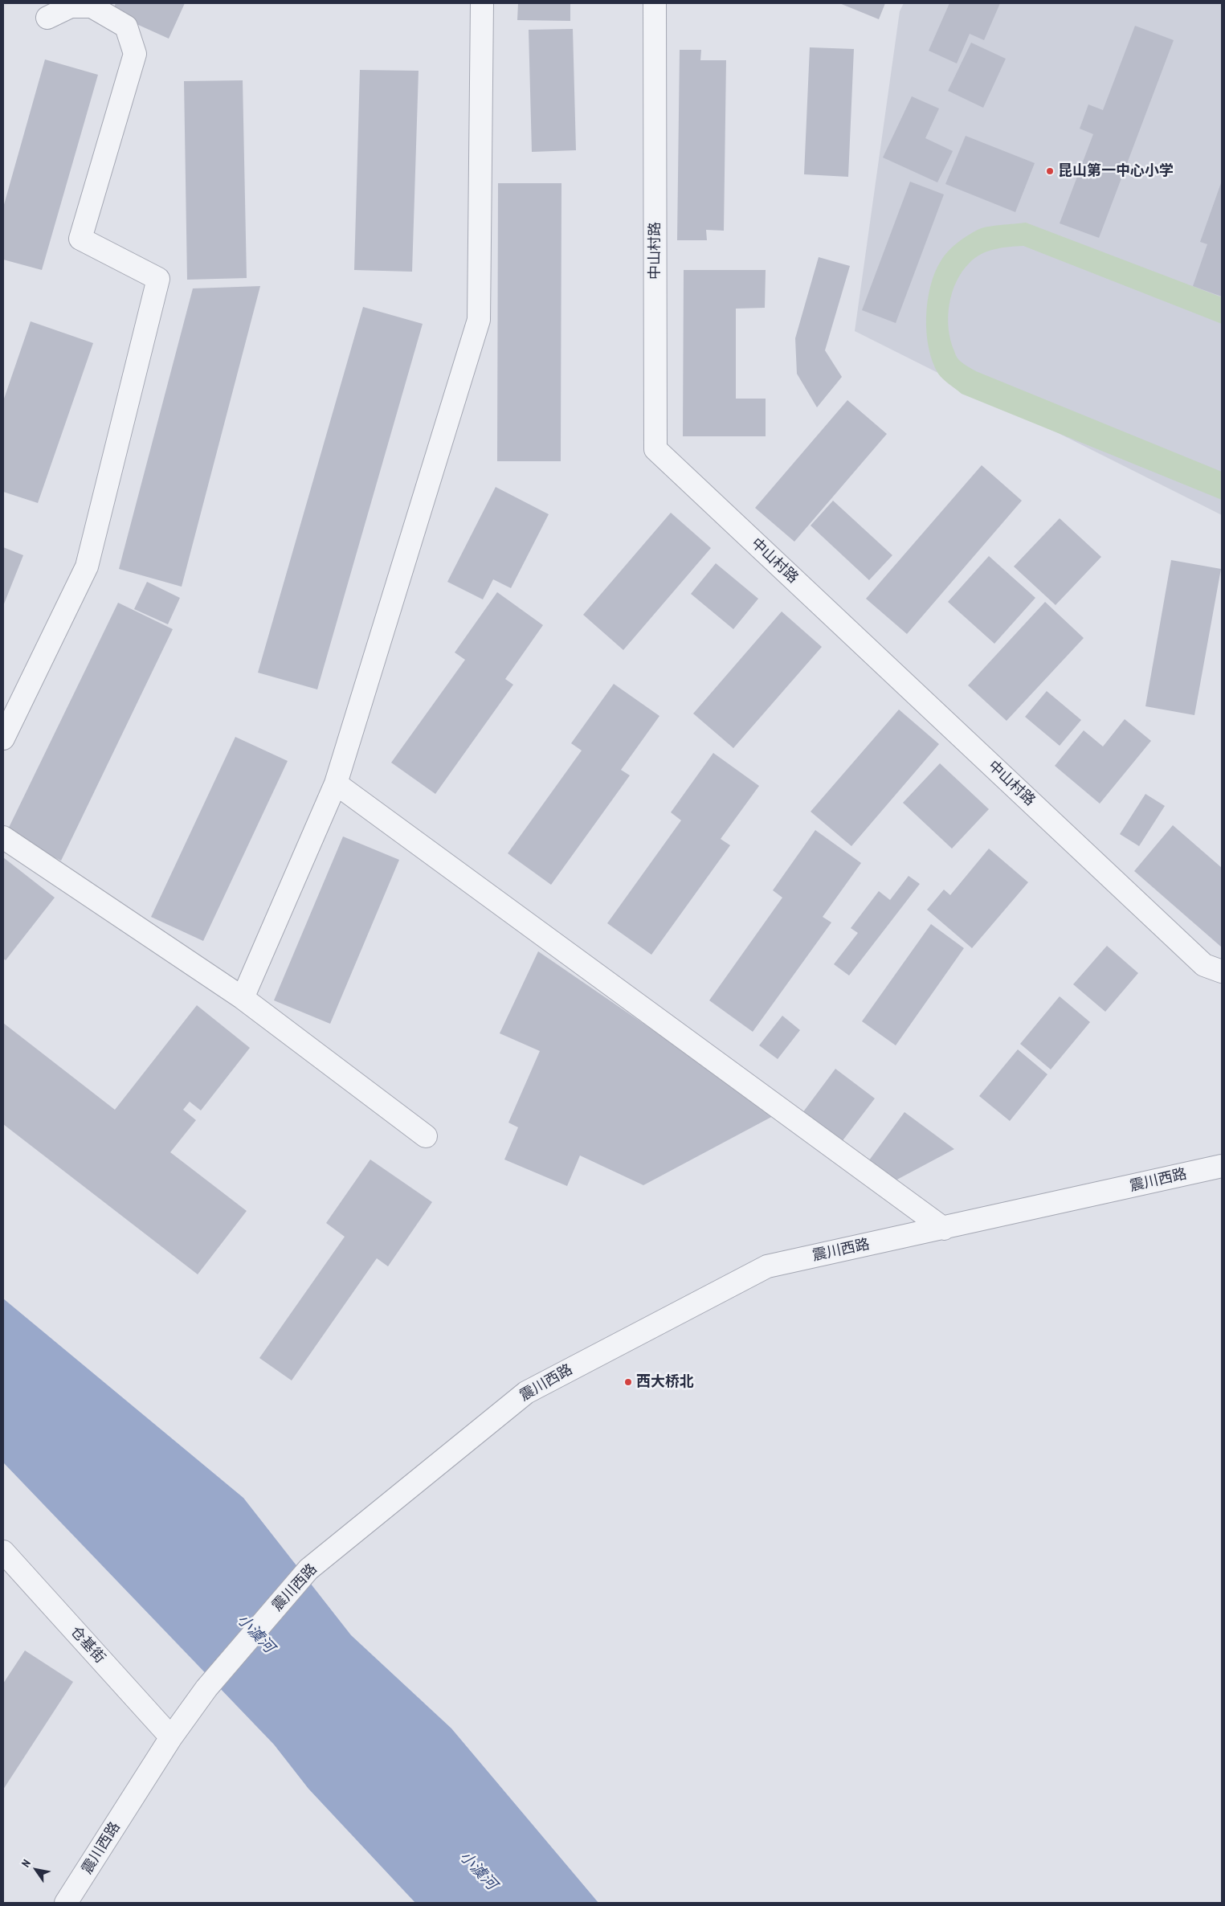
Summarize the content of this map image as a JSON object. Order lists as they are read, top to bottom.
{
  "streets": {
    "street": ["中山村路", "震川西路", "仓基街"]
  },
  "crossings": [
    ["震川西路", "仓基街"]
  ],
  "water": ["小澞河"],
  "places": ["昆山第一中心小学", "西大桥北"],
  "north": "top left"
}
